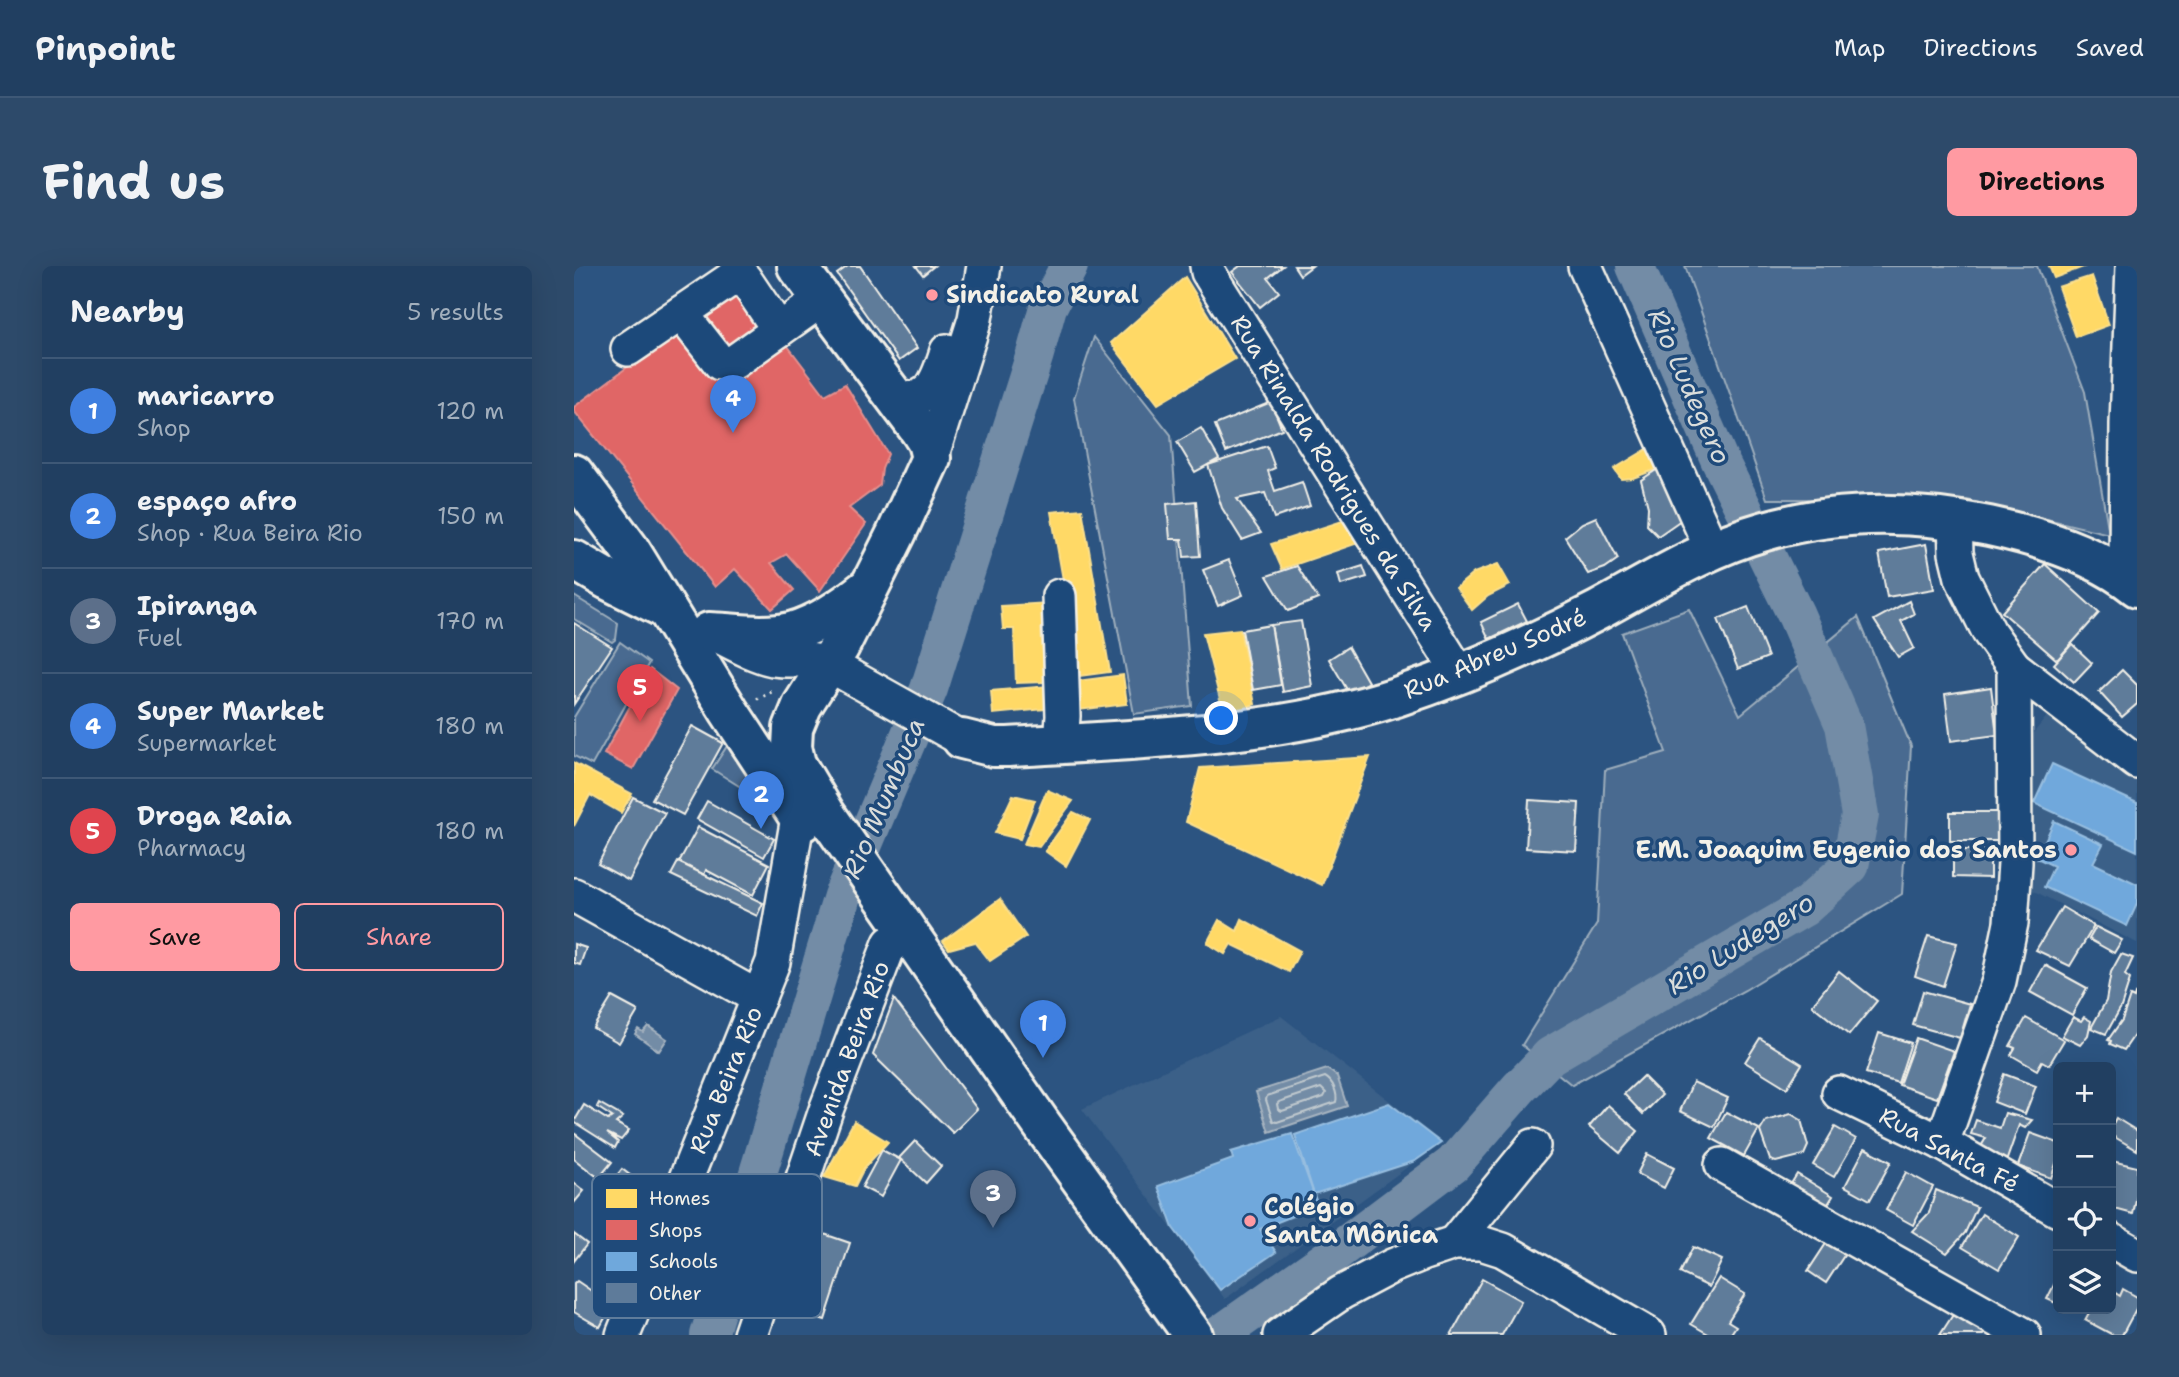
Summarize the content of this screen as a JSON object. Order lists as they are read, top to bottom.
{
  "streets": {
    "main road": ["Rua Abreu Sodré"],
    "street": [
      "Rua Rinalda Rodrigues da Silva",
      "Avenida Beira Rio",
      "Rua Beira Rio",
      "Rua Santa Fé"
    ]
  },
  "crossings": [
    ["Rua Rinalda Rodrigues da Silva", "Rua Abreu Sodré"]
  ],
  "water": ["Rio Ludegero", "Rio Mumbuca"],
  "places": ["Sindicato Rural", "E.M. Joaquim Eugenio dos Santos", "Colégio Santa Mônica"],
  "legend": [
    "Homes",
    "Shops",
    "Schools",
    "Other"
  ],
  "page": {
    "header": "Pinpoint",
    "nav": ["Map", "Directions", "Saved"],
    "buttons": [
      "Directions",
      ["Save", "Share"]
    ],
    "title": "Find us",
    "heading": ["Nearby", "5 results"],
    "list": [
      {
        "mark": "1",
        "name": "maricarro",
        "note": "Shop",
        "value": "120 m"
      },
      {
        "mark": "2",
        "name": "espaço afro",
        "note": "Shop · Rua Beira Rio",
        "value": "150 m"
      },
      {
        "mark": "3",
        "name": "Ipiranga",
        "note": "Fuel",
        "value": "170 m"
      },
      {
        "mark": "4",
        "name": "Super Market",
        "note": "Supermarket",
        "value": "180 m"
      },
      {
        "mark": "5",
        "name": "Droga Raia",
        "note": "Pharmacy",
        "value": "180 m"
      }
    ],
    "pins": [
      "4",
      "5",
      "2",
      "1",
      "3"
    ],
    "map_buttons": ["+", "−"]
  }
}
